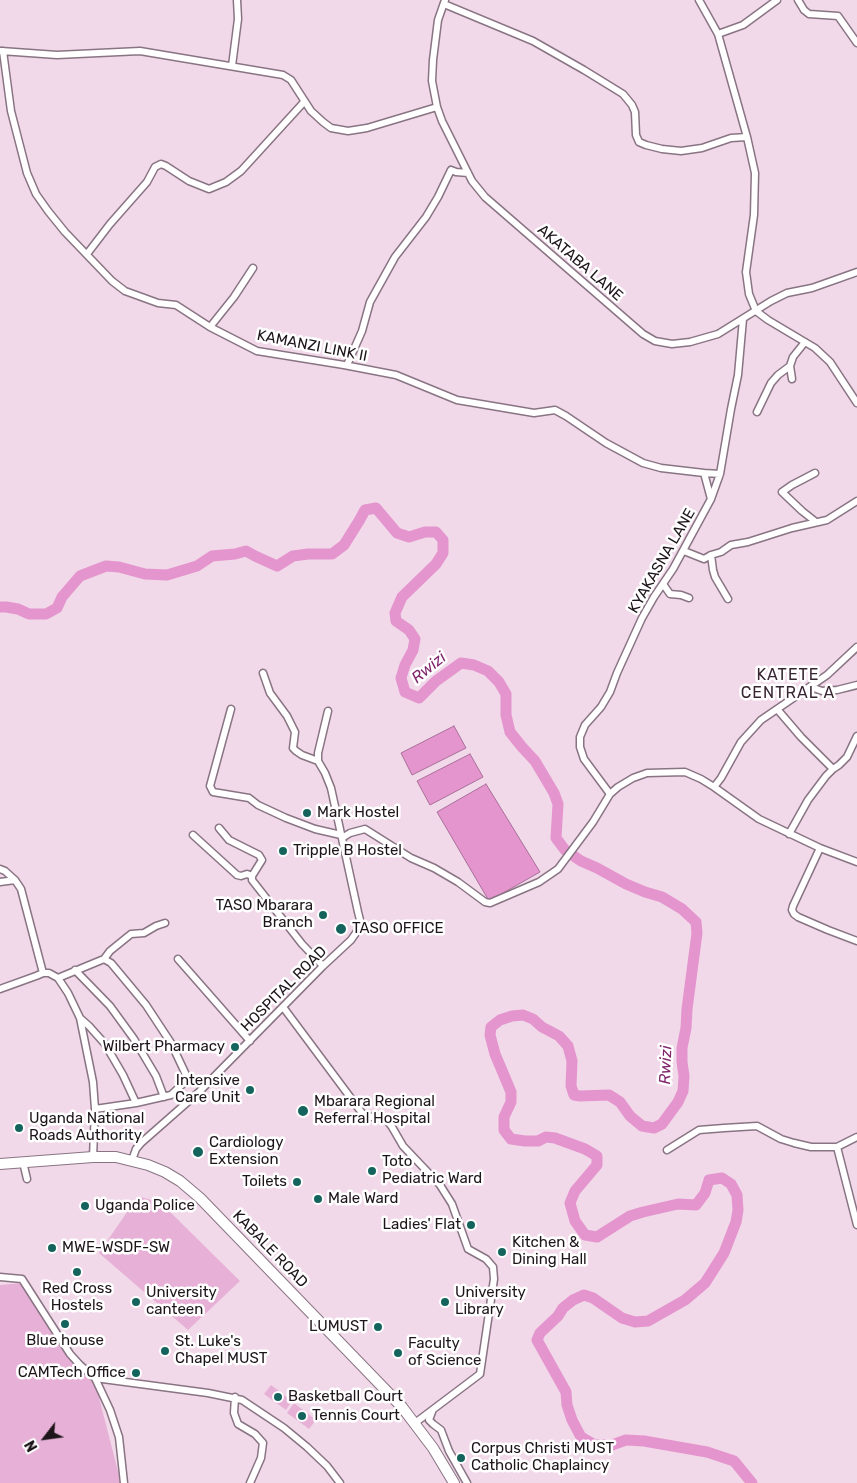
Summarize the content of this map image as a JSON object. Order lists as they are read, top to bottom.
{
  "streets": {
    "main road": ["KABALE ROAD"],
    "street": [
      "AKATABA LANE",
      "KAMANZI LINK II",
      "KYAKASNA LANE",
      "HOSPITAL ROAD"
    ]
  },
  "crossings": [
    ["AKATABA LANE", "KYAKASNA LANE"],
    ["KAMANZI LINK II", "KYAKASNA LANE"],
    ["HOSPITAL ROAD", "KABALE ROAD"]
  ],
  "districts": ["KATETE CENTRAL A"],
  "water": ["Rwizi"],
  "places": [
    "Mark Hostel",
    "Tripple B Hostel",
    "TASO Mbarara Branch",
    "TASO OFFICE",
    "Wilbert Pharmacy",
    "Intensive Care Unit",
    "Mbarara Regional Referral Hospital",
    "Uganda National Roads Authority",
    "Cardiology Extension",
    "Toto Pediatric Ward",
    "Toilets",
    "Male Ward",
    "Uganda Police",
    "Ladies' Flat",
    "MWE-WSDF-SW",
    "Kitchen & Dining Hall",
    "Red Cross Hostels",
    "University canteen",
    "University Library",
    "Blue house",
    "LUMUST",
    "St. Luke's Chapel MUST",
    "Faculty of Science",
    "CAMTech Office",
    "Basketball Court",
    "Tennis Court",
    "Corpus Christi MUST Catholic Chaplaincy"
  ],
  "north": "bottom left"
}
